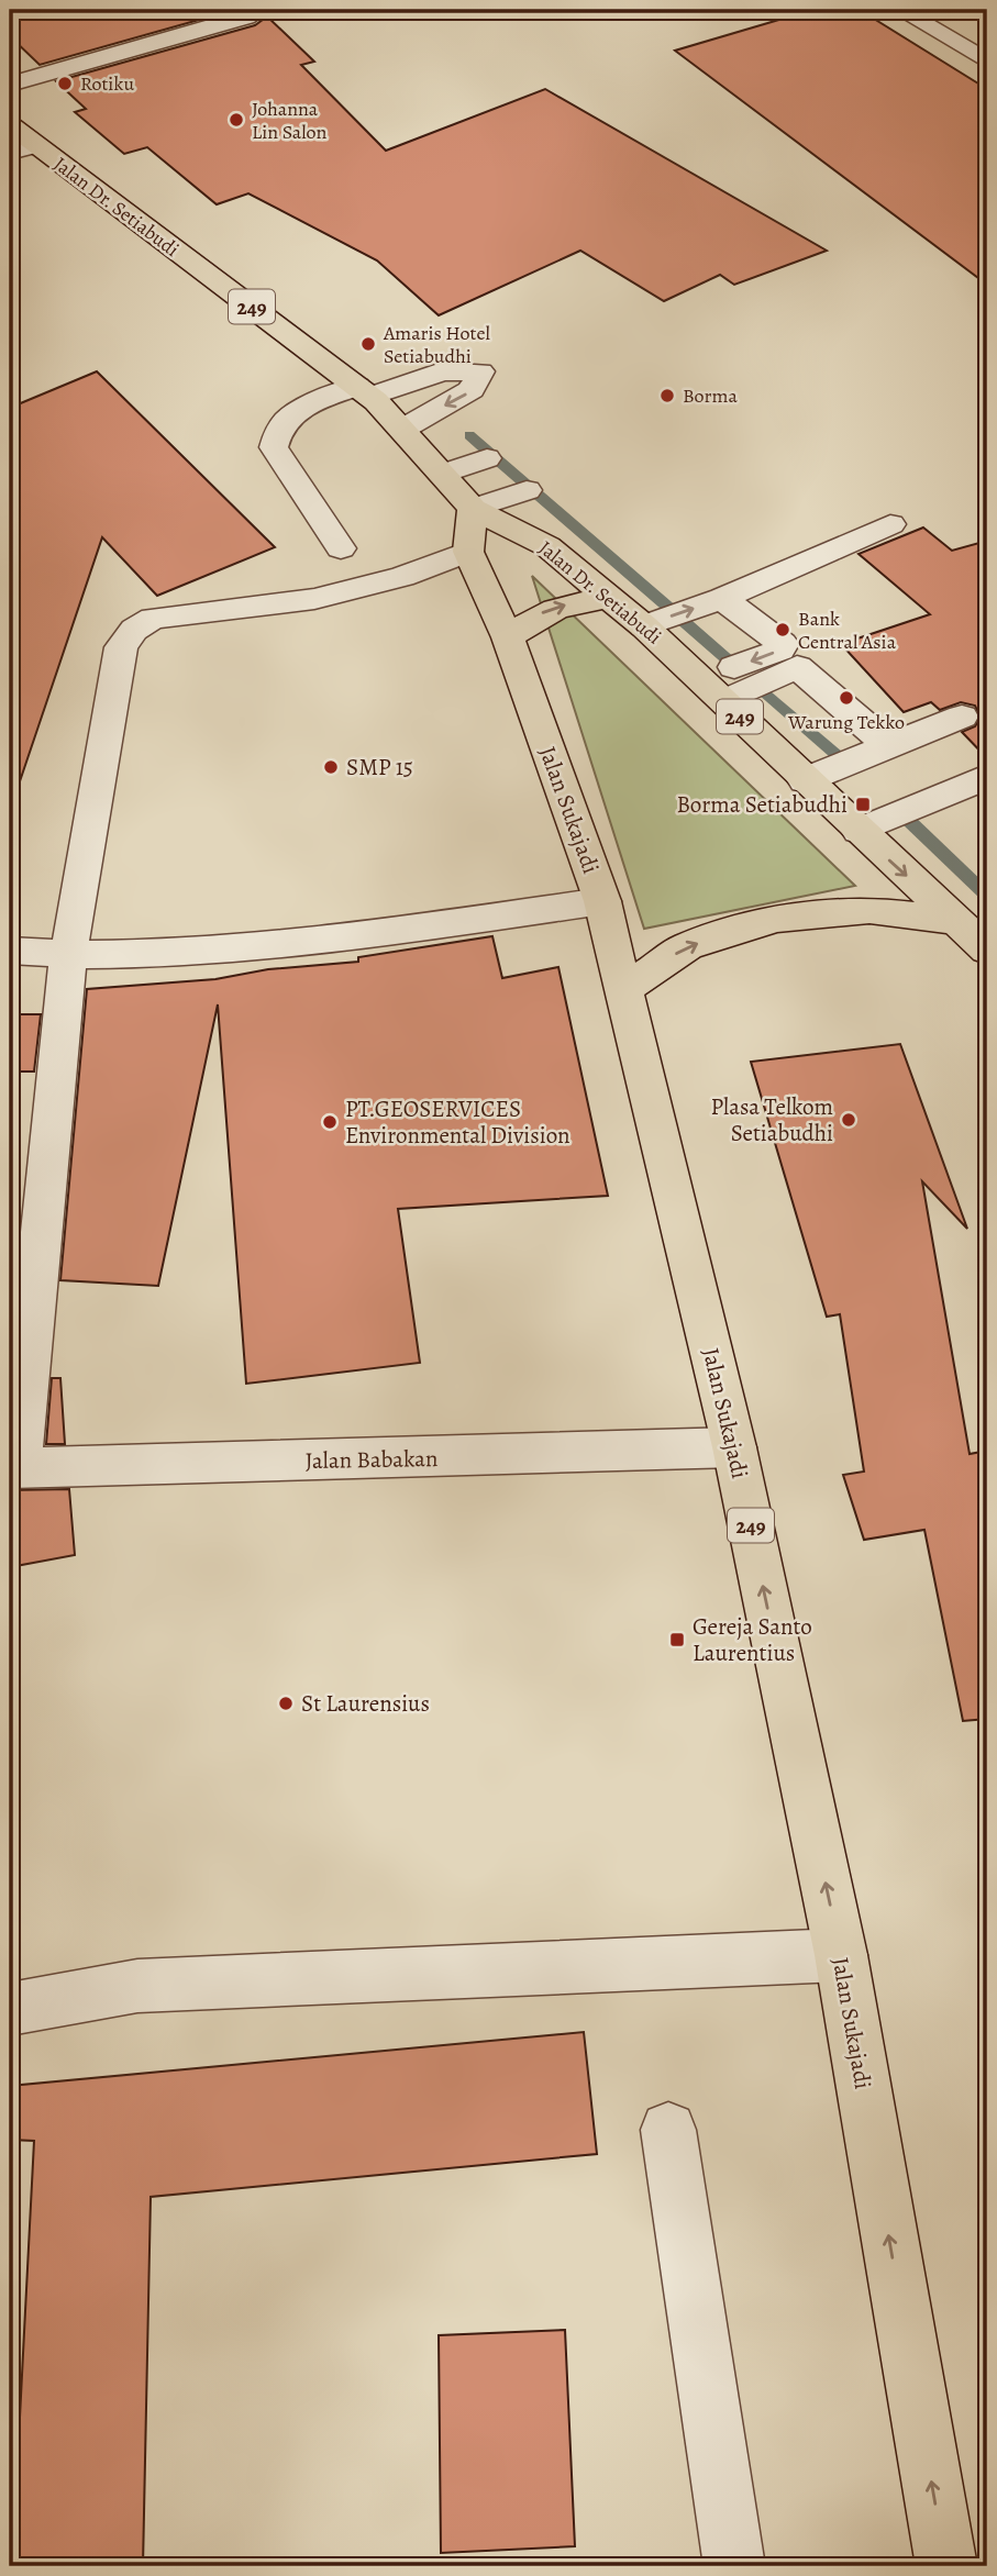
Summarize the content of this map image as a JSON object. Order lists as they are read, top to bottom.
{
  "streets": {
    "main road": ["Jalan Dr. Setiabudi", "249", "Jalan Sukajadi"],
    "street": ["Jalan Babakan"]
  },
  "crossings": [
    ["Jalan Dr. Setiabudi", "Jalan Sukajadi"],
    ["Jalan Sukajadi", "Jalan Babakan"]
  ],
  "one_way": ["Jalan Sukajadi"],
  "places": {
    "other": [
      "Rotiku",
      "Johanna Lin Salon",
      "Amaris Hotel Setiabudhi",
      "Borma",
      "Bank Central Asia",
      "Warung Tekko",
      "SMP 15",
      "Plasa Telkom Setiabudhi",
      "PT.GEOSERVICES Environmental Division",
      "St Laurensius"
    ],
    "transit": ["Borma Setiabudhi", "Gereja Santo Laurentius"]
  }
}
